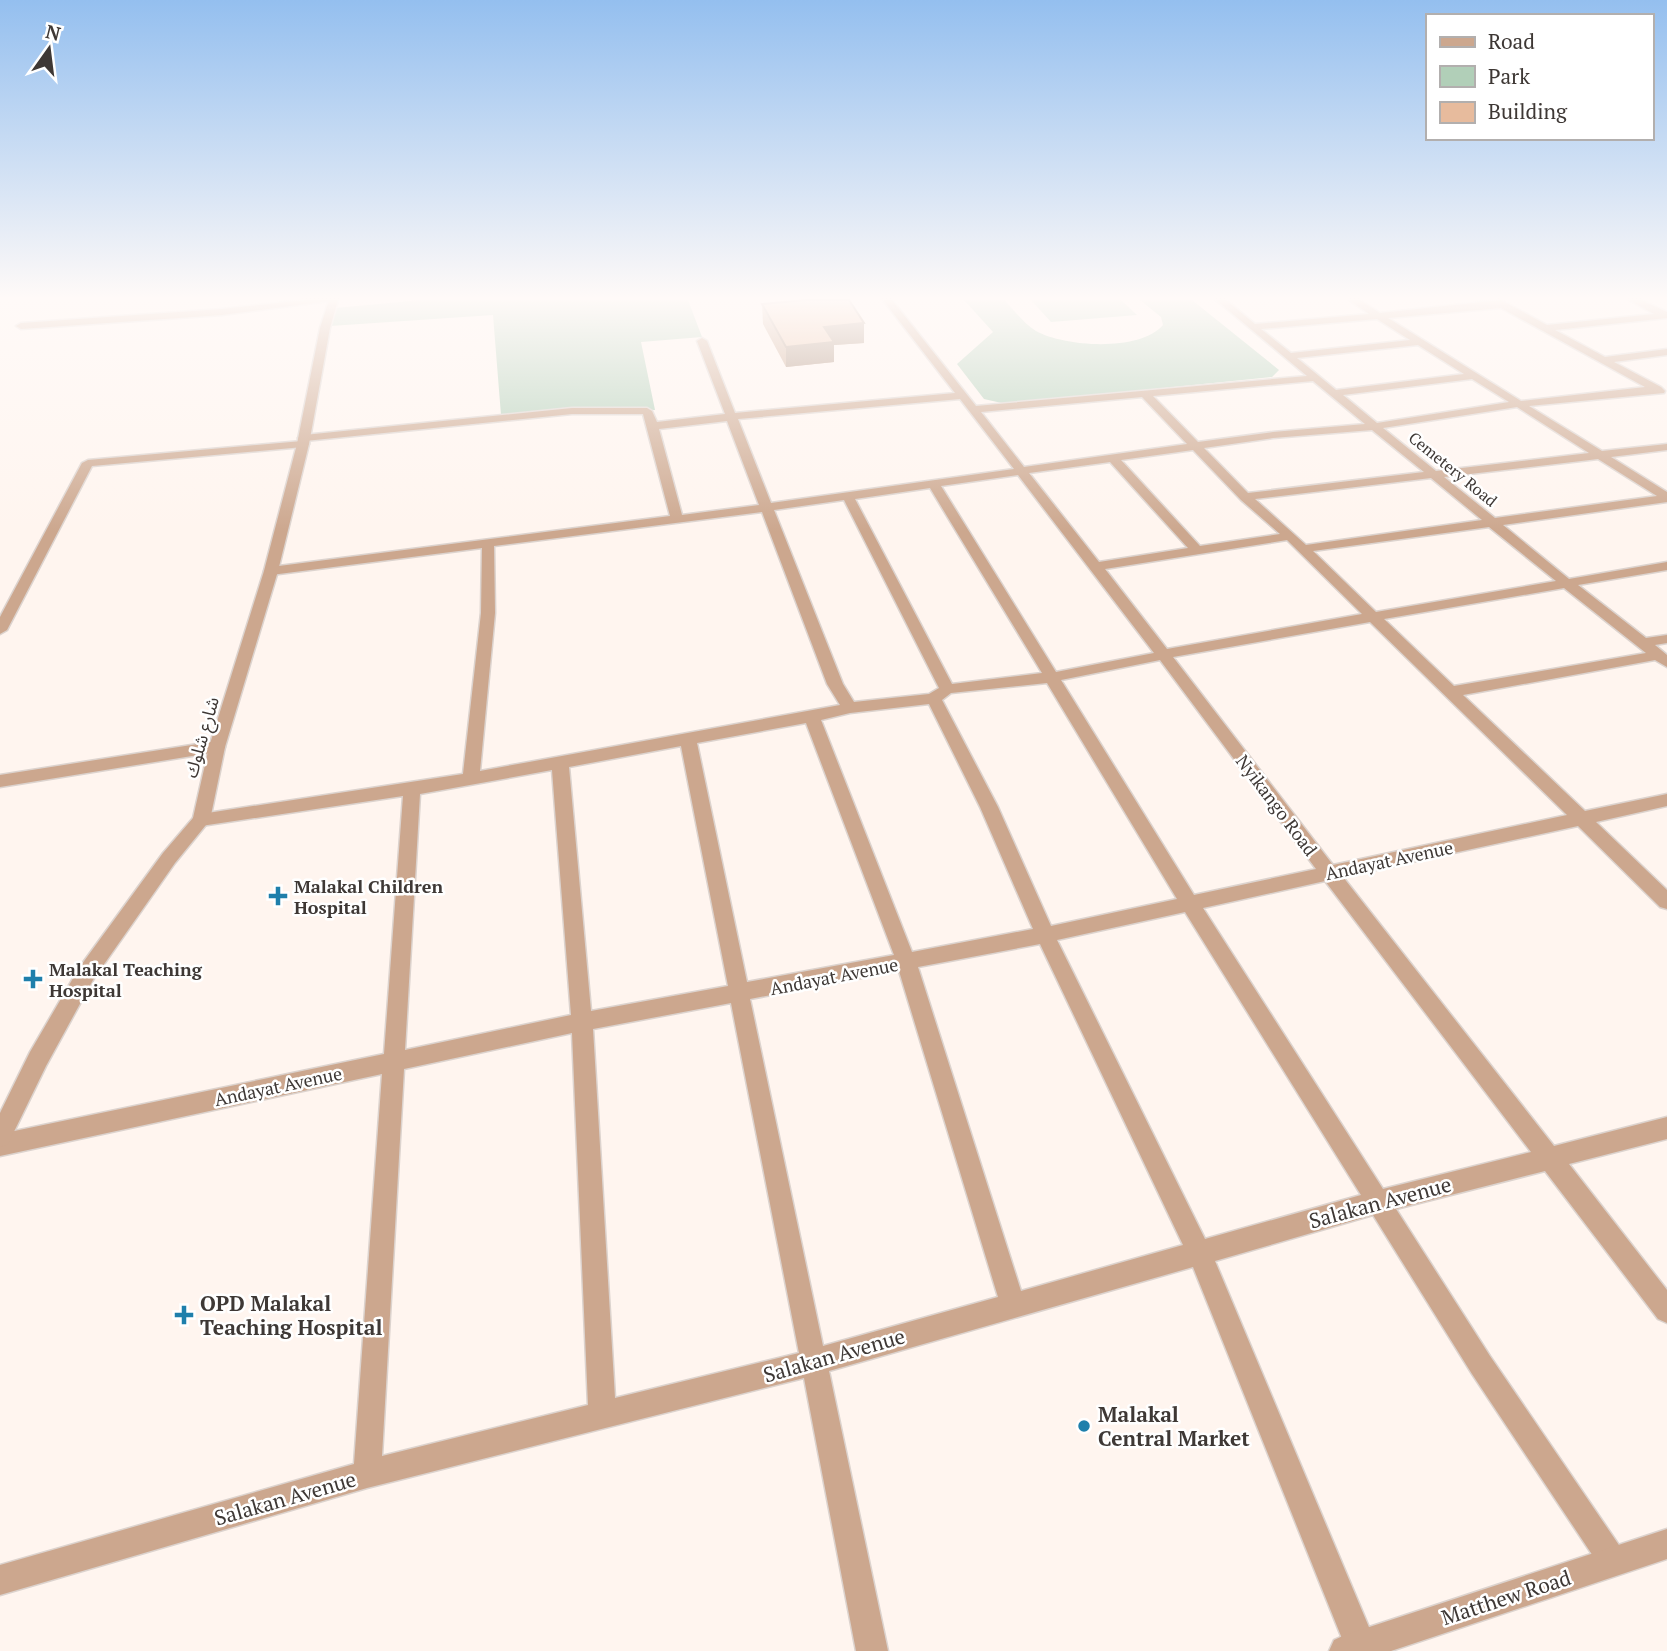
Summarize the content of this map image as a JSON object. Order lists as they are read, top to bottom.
{
  "streets": {
    "street": [
      "Cemetery Road",
      "شارع شلوك",
      "Nyikango Road",
      "Andayat Avenue",
      "Salakan Avenue",
      "Matthew Road"
    ]
  },
  "crossings": [
    ["Nyikango Road", "Andayat Avenue"],
    ["Nyikango Road", "Salakan Avenue"]
  ],
  "places": {
    "health": ["Malakal Children Hospital", "Malakal Teaching Hospital", "OPD Malakal Teaching Hospital"],
    "other": ["Malakal Central Market"]
  },
  "legend": ["Road", "Park", "Building"],
  "north": "top"
}
